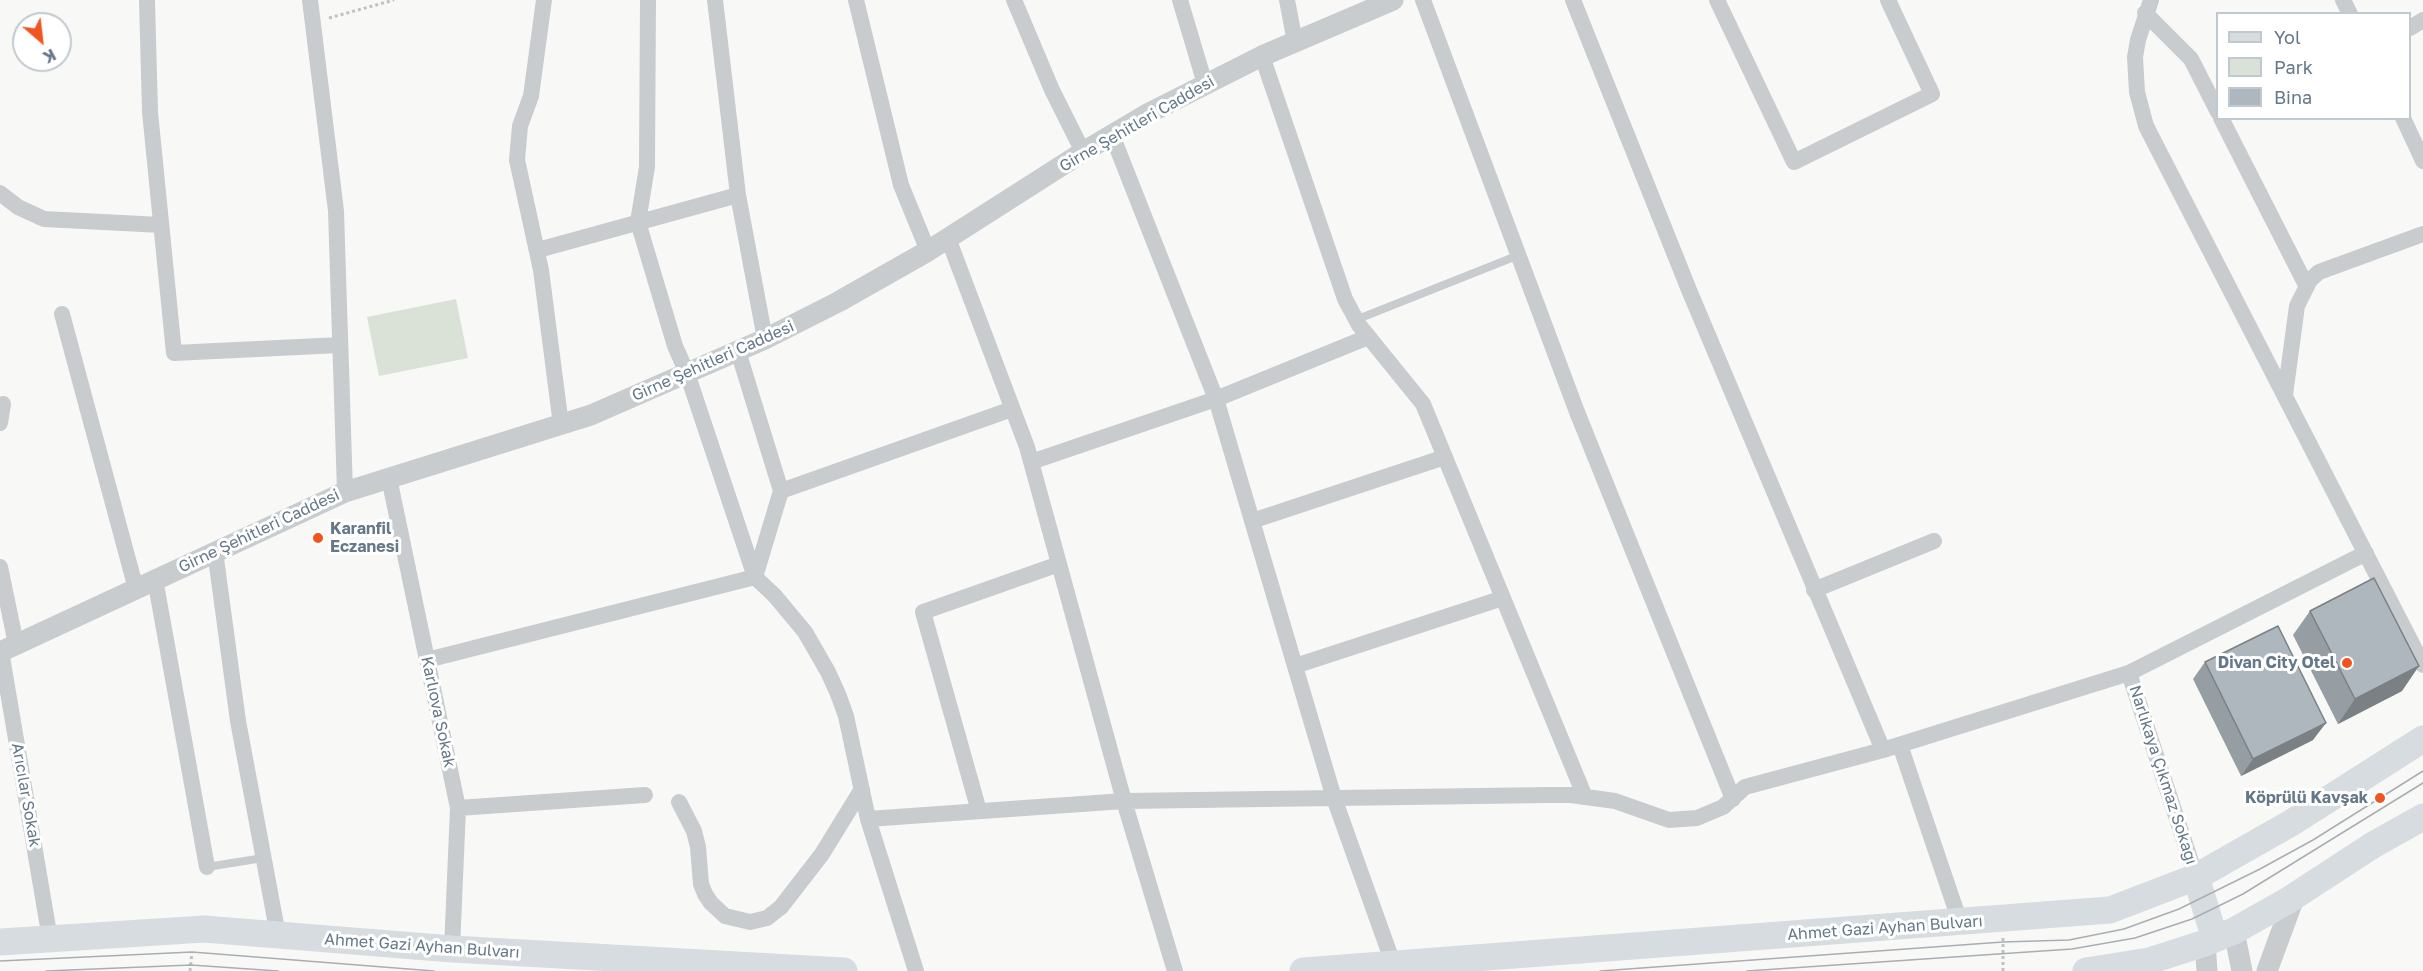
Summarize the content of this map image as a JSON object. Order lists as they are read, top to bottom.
{
  "streets": {
    "main road": ["Ahmet Gazi Ayhan Bulvarı"],
    "street": [
      "Girne Şehitleri Caddesi",
      "Karlıova Sokak",
      "Narlıkaya Çıkmaz Sokağı",
      "Arıcılar Sokak"
    ]
  },
  "crossings": [
    ["Girne Şehitleri Caddesi", "Karlıova Sokak"],
    ["Girne Şehitleri Caddesi", "Arıcılar Sokak"],
    ["Karlıova Sokak", "Ahmet Gazi Ayhan Bulvarı"],
    ["Narlıkaya Çıkmaz Sokağı", "Ahmet Gazi Ayhan Bulvarı"],
    ["Arıcılar Sokak", "Ahmet Gazi Ayhan Bulvarı"]
  ],
  "places": ["Karanfil Eczanesi", "Divan City Otel", "Köprülü Kavşak"],
  "legend": ["Yol", "Park", "Bina"],
  "north": "bottom right"
}
